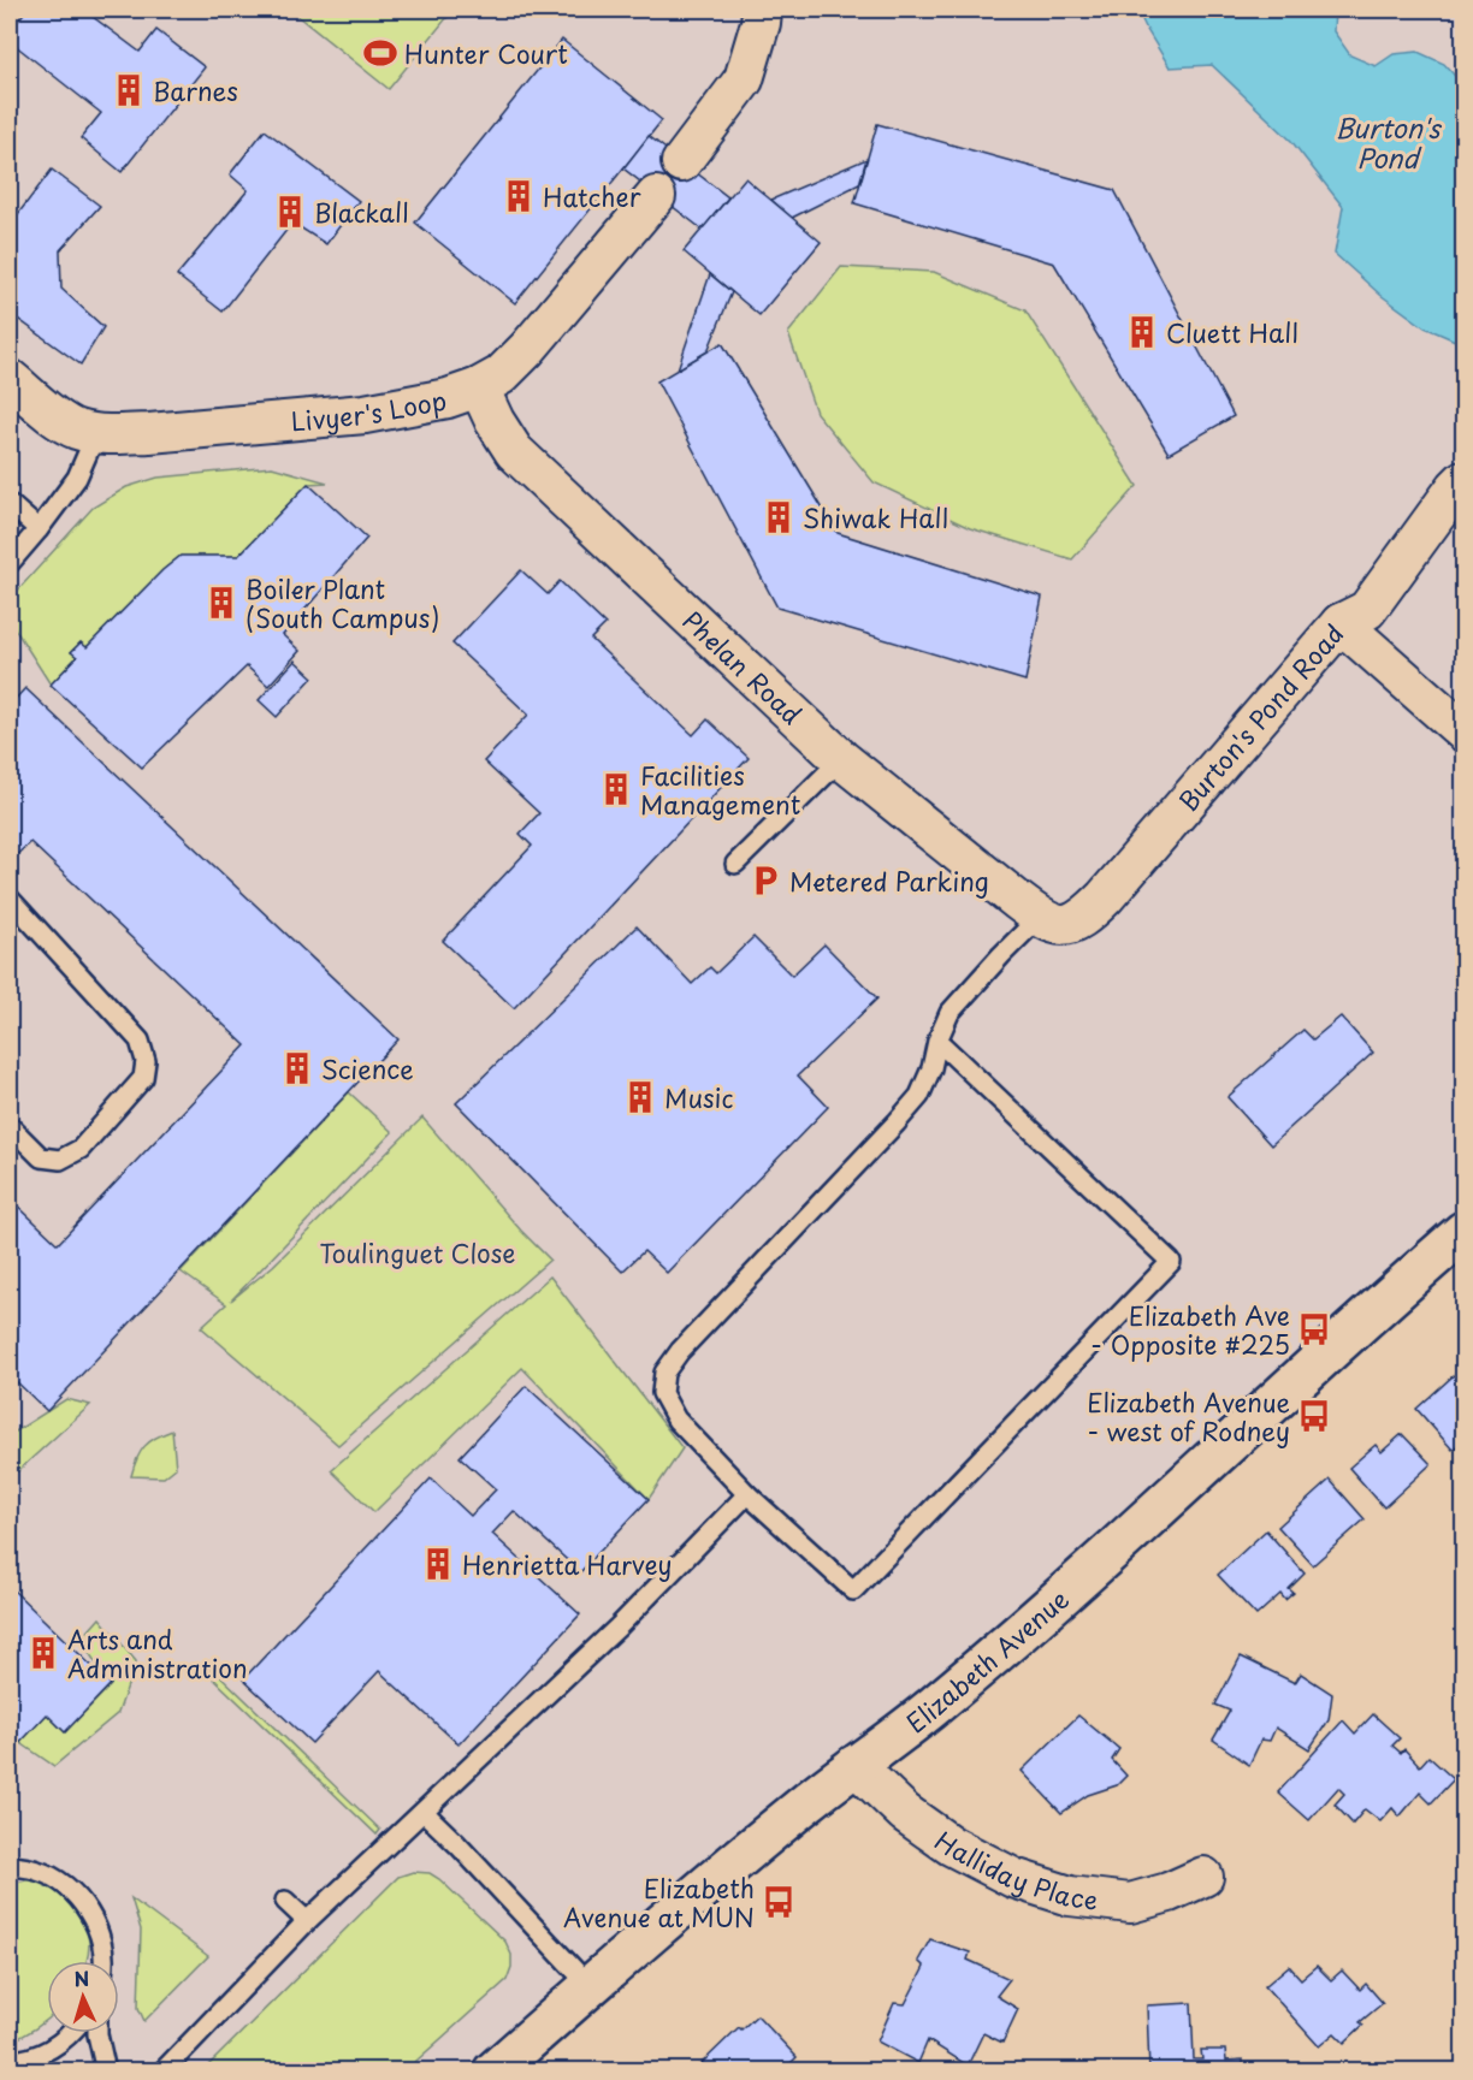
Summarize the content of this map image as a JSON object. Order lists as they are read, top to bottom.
{
  "streets": {
    "main road": ["Elizabeth Avenue"],
    "street": [
      "Livyer's Loop",
      "Phelan Road",
      "Burton's Pond Road",
      "Halliday Place"
    ]
  },
  "crossings": [
    ["Livyer's Loop", "Phelan Road"],
    ["Phelan Road", "Burton's Pond Road"],
    ["Elizabeth Avenue", "Halliday Place"]
  ],
  "water": ["Burton's Pond"],
  "parks": ["Toulinguet Close"],
  "places": {
    "sports": ["Hunter Court"],
    "building": [
      "Barnes",
      "Hatcher",
      "Blackall",
      "Cluett Hall",
      "Shiwak Hall",
      "Boiler Plant (South Campus)",
      "Facilities Management",
      "Science",
      "Music",
      "Henrietta Harvey",
      "Arts and Administration"
    ],
    "parking": ["Metered Parking"],
    "bus stop": ["Elizabeth Ave - Opposite #225", "Elizabeth Avenue - west of Rodney", "Elizabeth Avenue at MUN"]
  },
  "north": "top"
}
